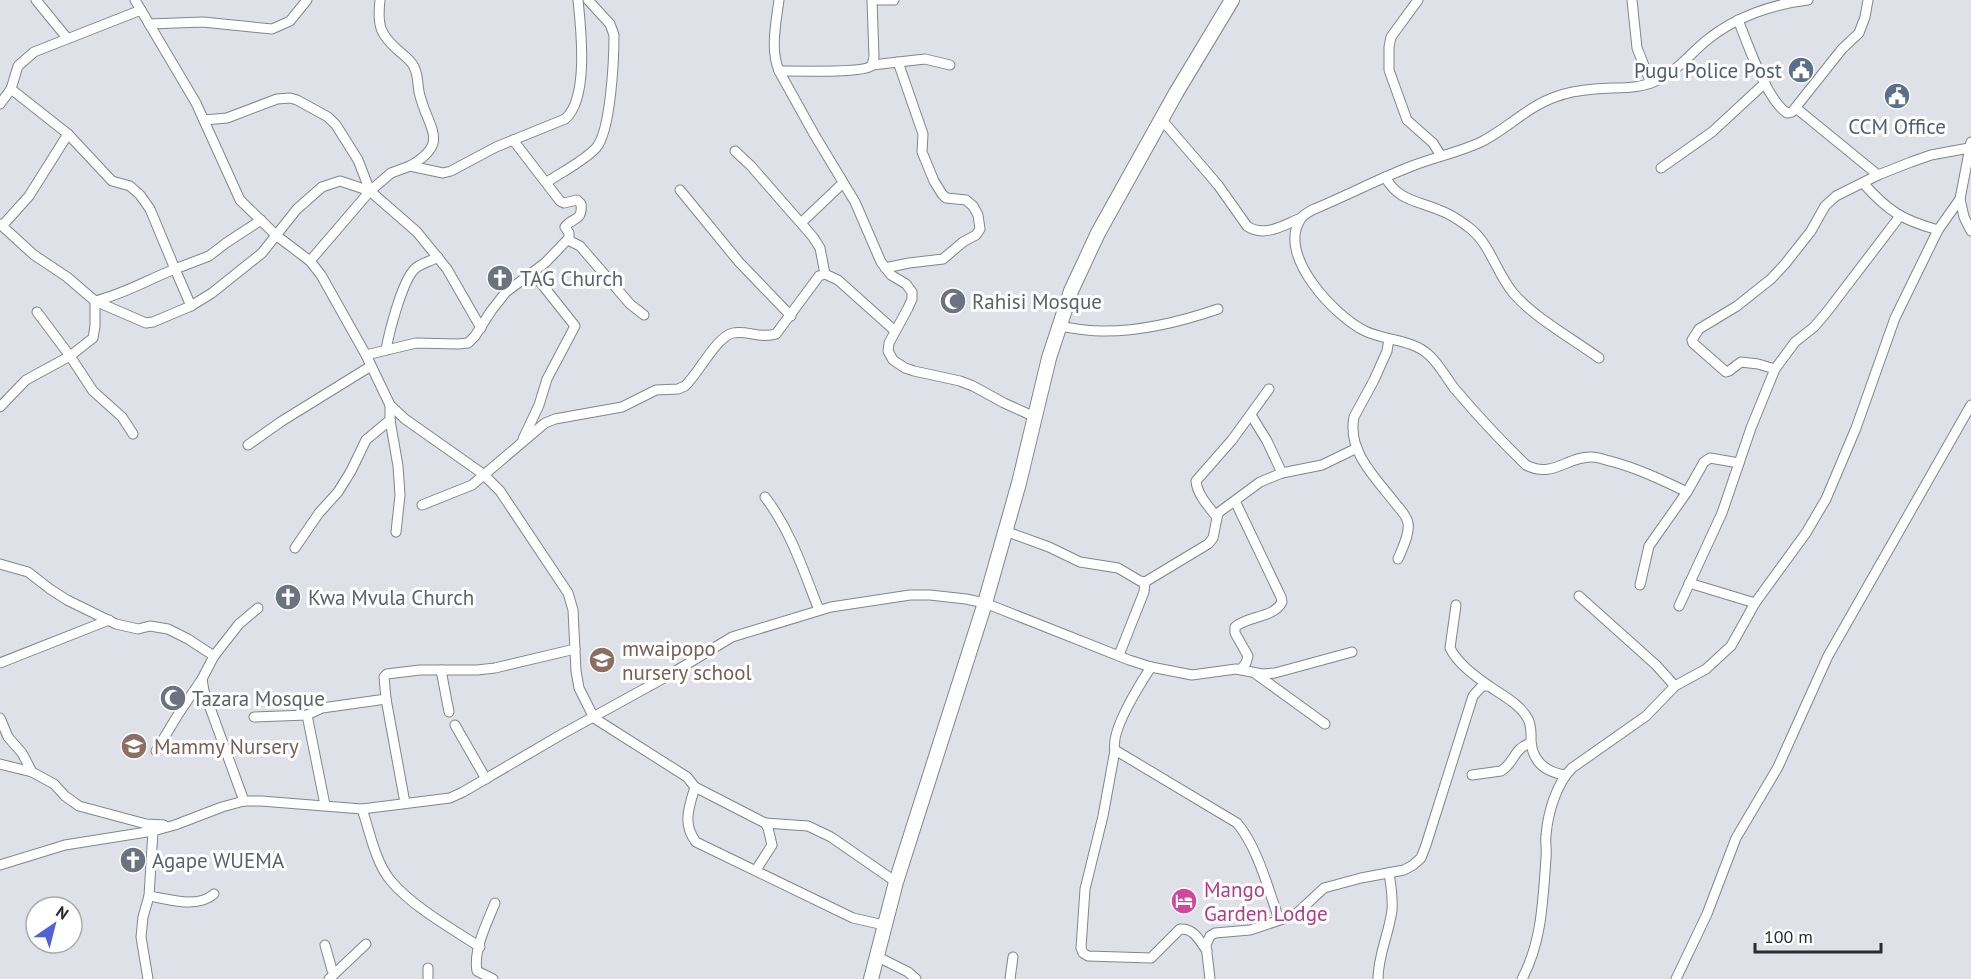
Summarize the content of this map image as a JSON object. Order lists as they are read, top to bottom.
{
  "places": {
    "public building": ["Pugu Police Post", "CCM Office"],
    "church": ["TAG Church", "Kwa Mvula Church", "Agape WUEMA"],
    "mosque": ["Rahisi Mosque", "Tazara Mosque"],
    "school or university": ["mwaipopo nursery school", "Mammy Nursery"],
    "hotel": ["Mango Garden Lodge"]
  },
  "scale_bar": "100 m",
  "north": "top right"
}
